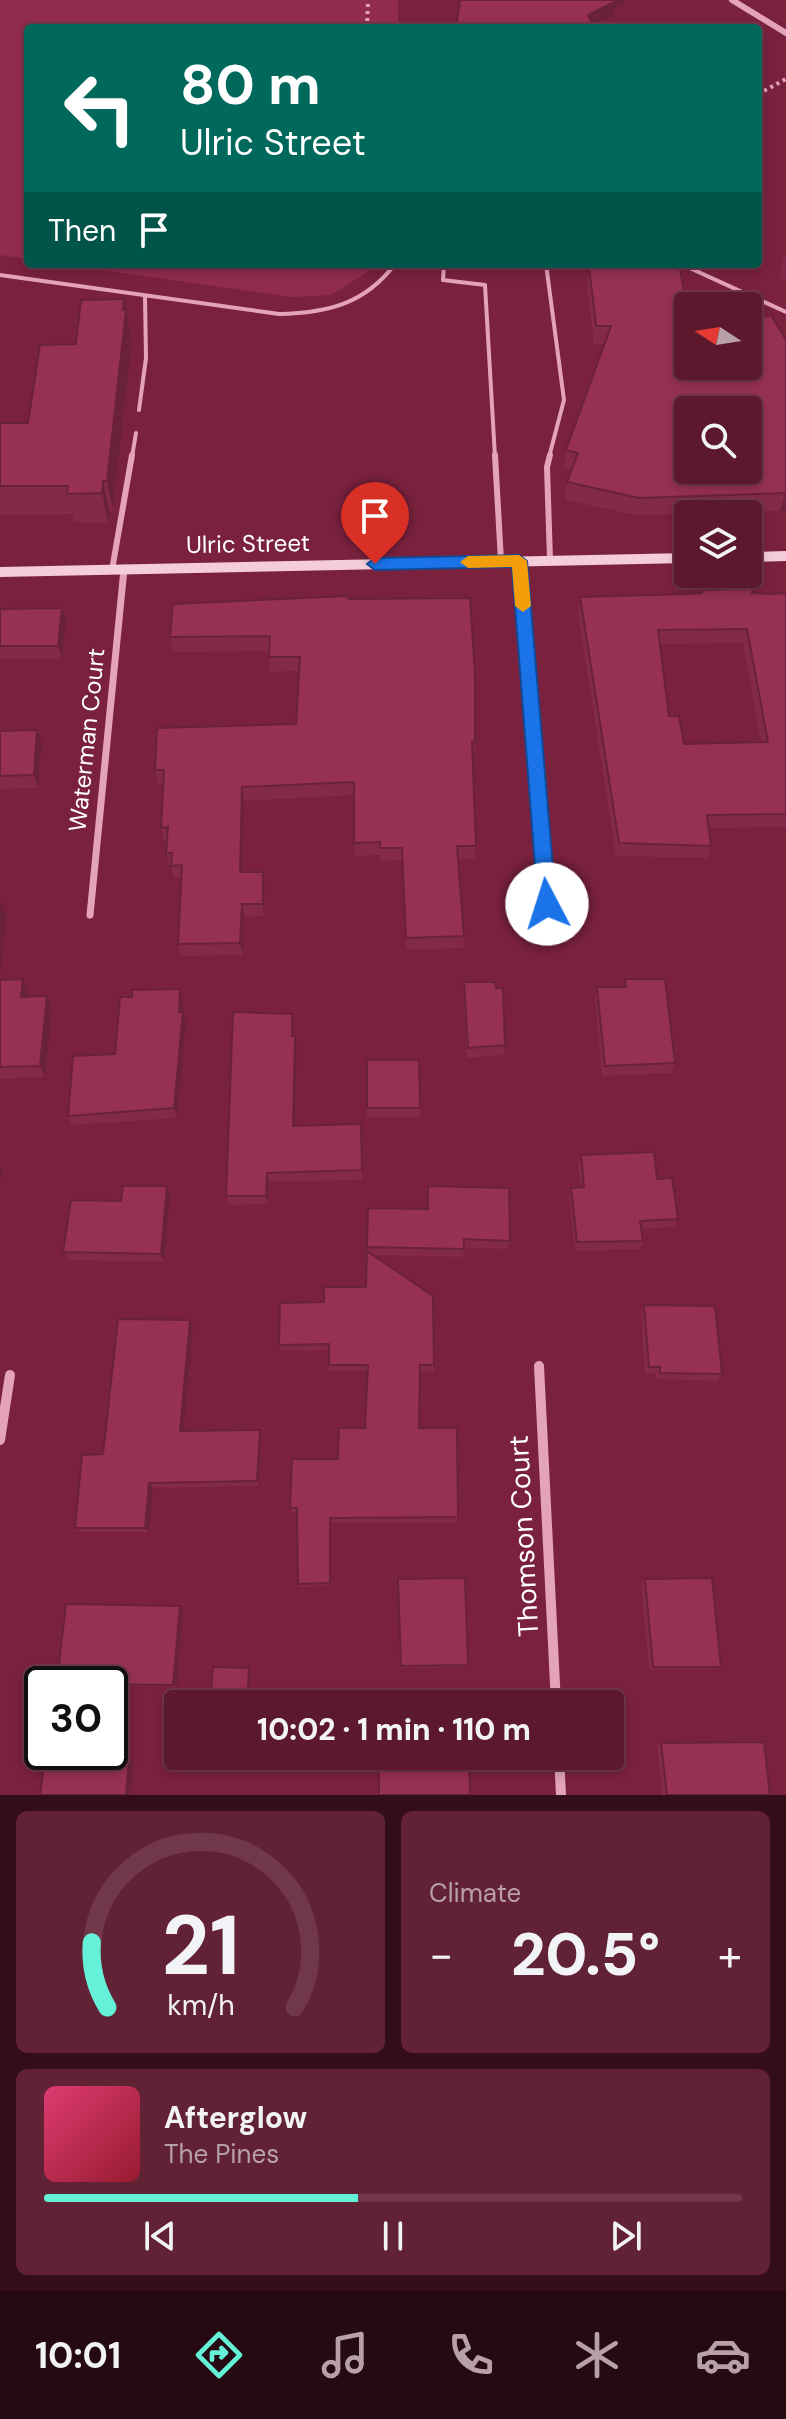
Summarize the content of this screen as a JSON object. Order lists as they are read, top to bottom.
{
  "streets": {
    "main road": ["Ulric Street"],
    "street": ["Waterman Court", "Thomson Court"]
  },
  "crossings": [
    ["Ulric Street", "Waterman Court"]
  ],
  "north": "left",
  "page": {
    "turn": ["80 m", "Ulric Street"],
    "then": "Then",
    "limit": "30",
    "trip": "10:02 · 1 min · 110 m",
    "tile": "Climate",
    "heat": ["−", "20.5°", "+"],
    "song": ["Afterglow", "The Pines"],
    "tabs": "10:01",
    "gauge": ["21", "km/h"]
  }
}
